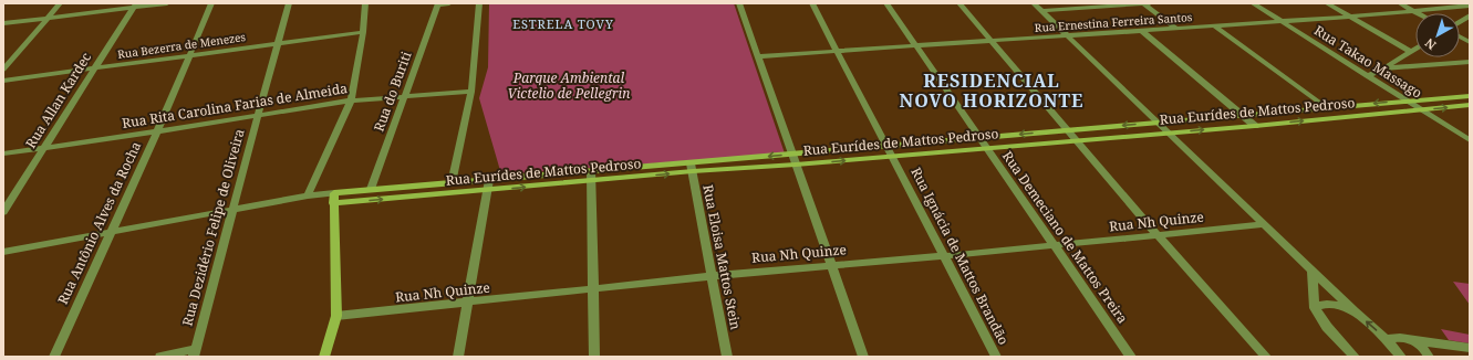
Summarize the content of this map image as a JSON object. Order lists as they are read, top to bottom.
{
  "streets": {
    "street": [
      "Rua Ernestina Ferreira Santos",
      "Rua Bezerra de Menezes",
      "Rua Takao Massago",
      "Rua do Buriti",
      "Rua Allan Kardec",
      "Rua Rita Carolina Farias de Almeida",
      "Rua Eurídes de Mattos Pedroso",
      "Rua Nh Quinze",
      "Rua Antônio Alves da Rocha",
      "Rua Dezidério Felipe de Oliveira",
      "Rua Demeciano de Mattos Preira",
      "Rua Ignácia de Mattos Brandão",
      "Rua Eloisa Mattos Stein"
    ]
  },
  "crossings": [
    ["Rua Ernestina Ferreira Santos", "Rua Takao Massago"],
    ["Rua Ernestina Ferreira Santos", "Rua Demeciano de Mattos Preira"],
    ["Rua Ernestina Ferreira Santos", "Rua Ignácia de Mattos Brandão"],
    ["Rua Bezerra de Menezes", "Rua Allan Kardec"],
    ["Rua Bezerra de Menezes", "Rua Antônio Alves da Rocha"],
    ["Rua Bezerra de Menezes", "Rua Dezidério Felipe de Oliveira"],
    ["Rua Takao Massago", "Rua Eurídes de Mattos Pedroso"],
    ["Rua do Buriti", "Rua Rita Carolina Farias de Almeida"],
    ["Rua do Buriti", "Rua Eurídes de Mattos Pedroso"],
    ["Rua Allan Kardec", "Rua Rita Carolina Farias de Almeida"],
    ["Rua Rita Carolina Farias de Almeida", "Rua Antônio Alves da Rocha"],
    ["Rua Rita Carolina Farias de Almeida", "Rua Dezidério Felipe de Oliveira"],
    ["Rua Eurídes de Mattos Pedroso", "Rua Demeciano de Mattos Preira"],
    ["Rua Eurídes de Mattos Pedroso", "Rua Ignácia de Mattos Brandão"],
    ["Rua Eurídes de Mattos Pedroso", "Rua Eloisa Mattos Stein"],
    ["Rua Nh Quinze", "Rua Demeciano de Mattos Preira"],
    ["Rua Nh Quinze", "Rua Ignácia de Mattos Brandão"],
    ["Rua Nh Quinze", "Rua Eloisa Mattos Stein"]
  ],
  "districts": ["ESTRELA TOVY", "RESIDENCIAL NOVO HORIZONTE"],
  "parks": ["Parque Ambiental Victelio de Pellegrin"],
  "north": "bottom left"
}
